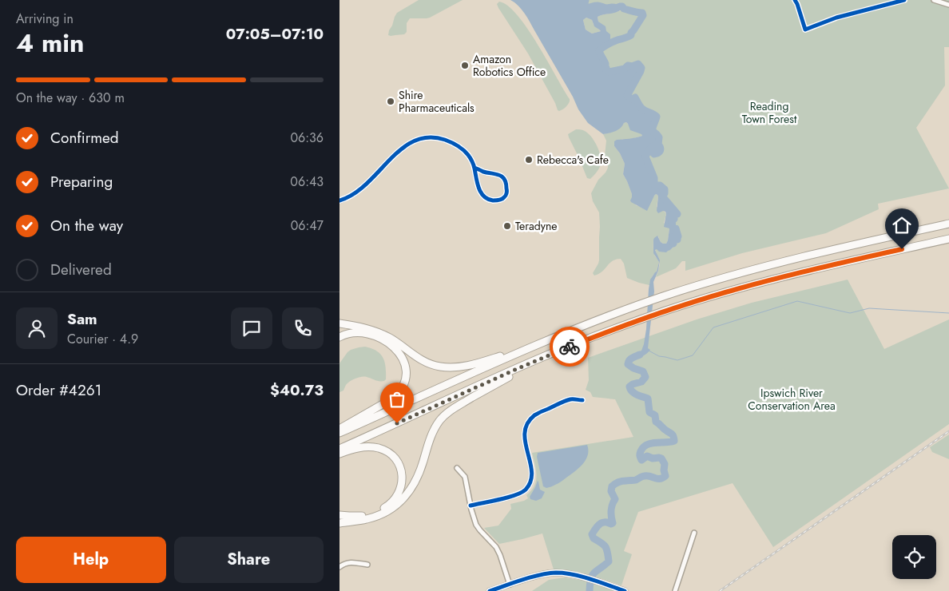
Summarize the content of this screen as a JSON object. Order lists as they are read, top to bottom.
{
  "parks": ["Reading Town Forest", "Ipswich River Conservation Area"],
  "places": [
    "Amazon Robotics Office",
    "Shire Pharmaceuticals",
    "Rebecca's Cafe",
    "Teradyne"
  ],
  "page": {
    "heading": ["4 min", "Arriving in", "07:05–07:10"],
    "panel": [
      "Sam",
      "Courier · 4.9",
      "Order #4261",
      "$40.73"
    ],
    "bar": "On the way · 630 m",
    "list": [
      ["Confirmed", "06:36"],
      ["Preparing", "06:43"],
      ["On the way", "06:47"],
      "Delivered"
    ],
    "buttons": ["Help", "Share"]
  }
}
